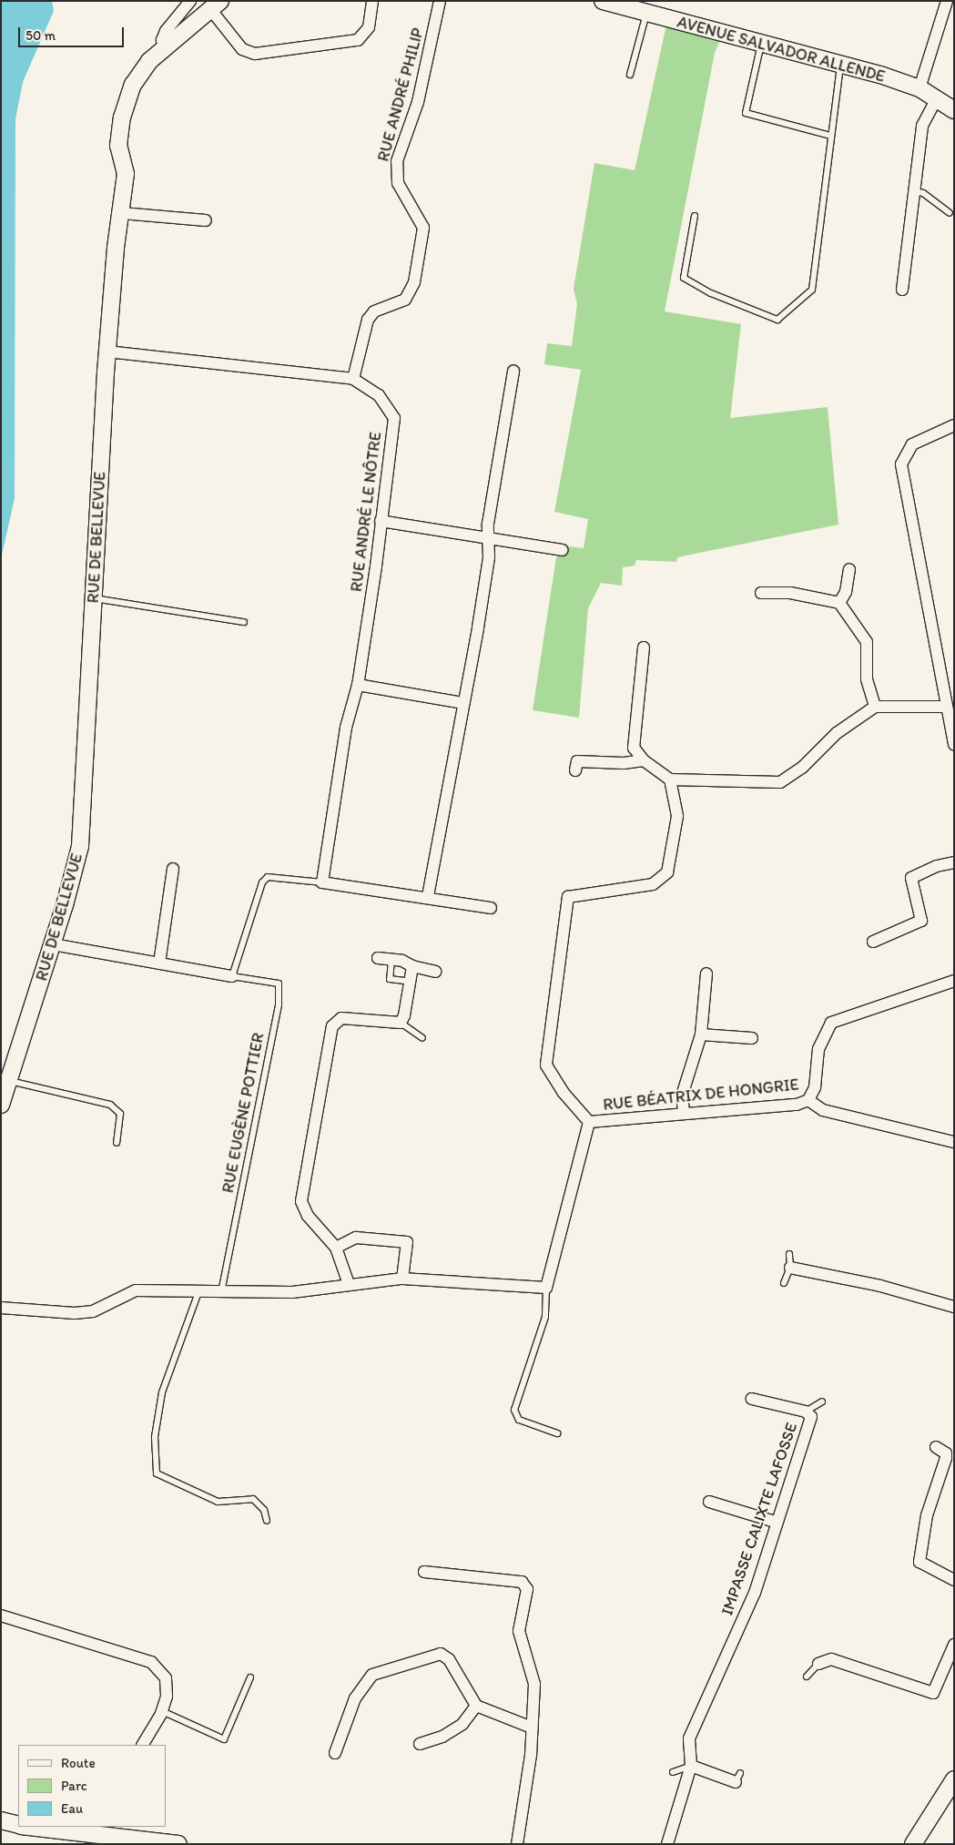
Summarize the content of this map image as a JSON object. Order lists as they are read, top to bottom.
{
  "streets": {
    "street": [
      "AVENUE SALVADOR ALLENDE",
      "RUE ANDRÉ PHILIP",
      "RUE ANDRÉ LE NÔTRE",
      "RUE DE BELLEVUE",
      "RUE BÉATRIX DE HONGRIE",
      "IMPASSE CALIXTE LAFOSSE"
    ],
    "lane": ["RUE EUGÈNE POTTIER"]
  },
  "crossings": [
    ["RUE ANDRÉ PHILIP", "RUE ANDRÉ LE NÔTRE"],
    ["RUE ANDRÉ LE NÔTRE", "RUE DE BELLEVUE"]
  ],
  "legend": ["Route", "Parc", "Eau"],
  "scale_bar": "50 m"
}
